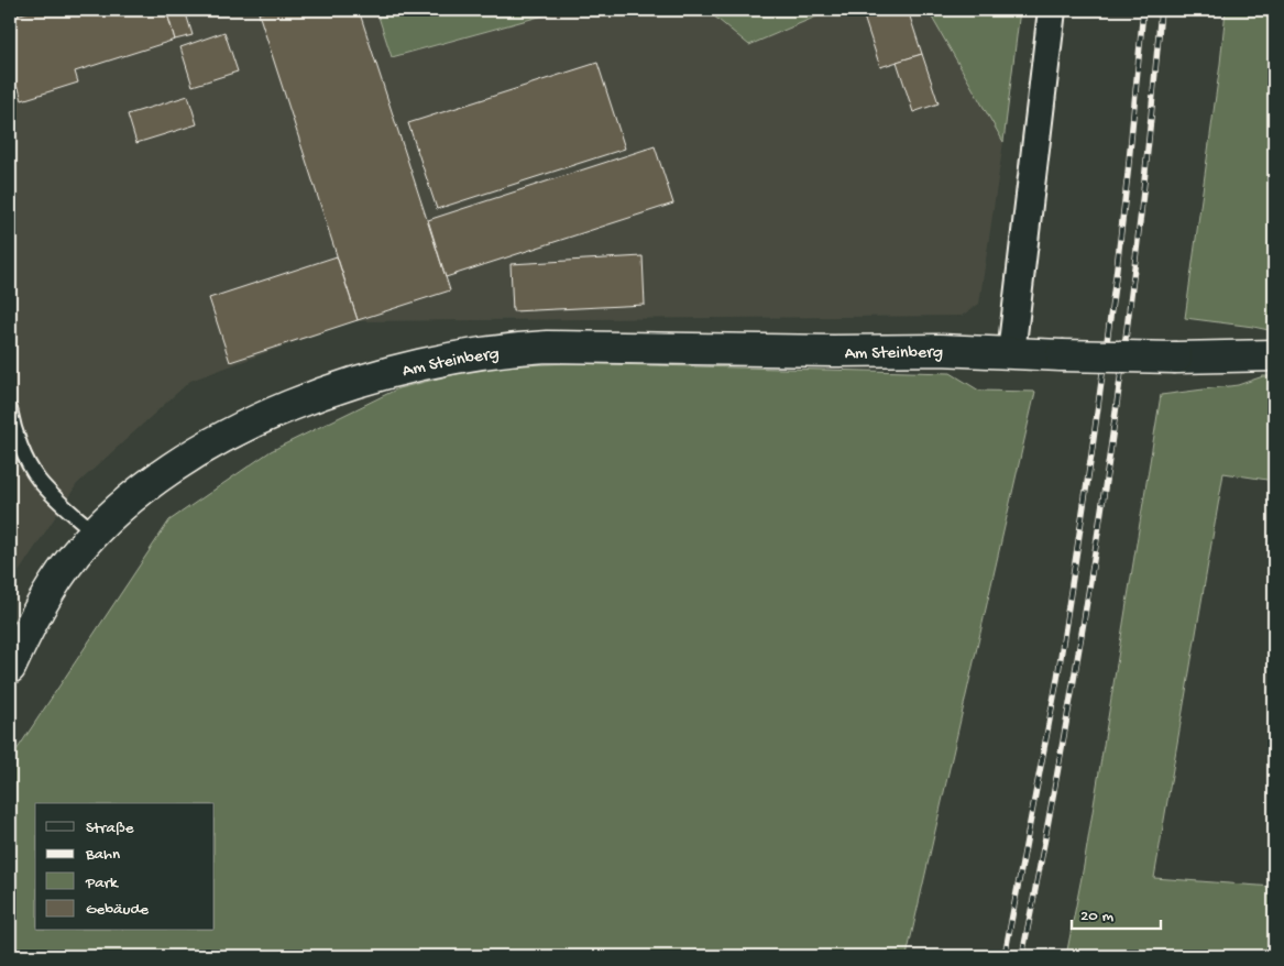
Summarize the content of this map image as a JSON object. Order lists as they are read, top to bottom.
{
  "streets": {
    "main road": ["Am Steinberg"]
  },
  "legend": [
    "Straße",
    "Bahn",
    "Park",
    "Gebäude"
  ],
  "scale_bar": "20 m"
}
